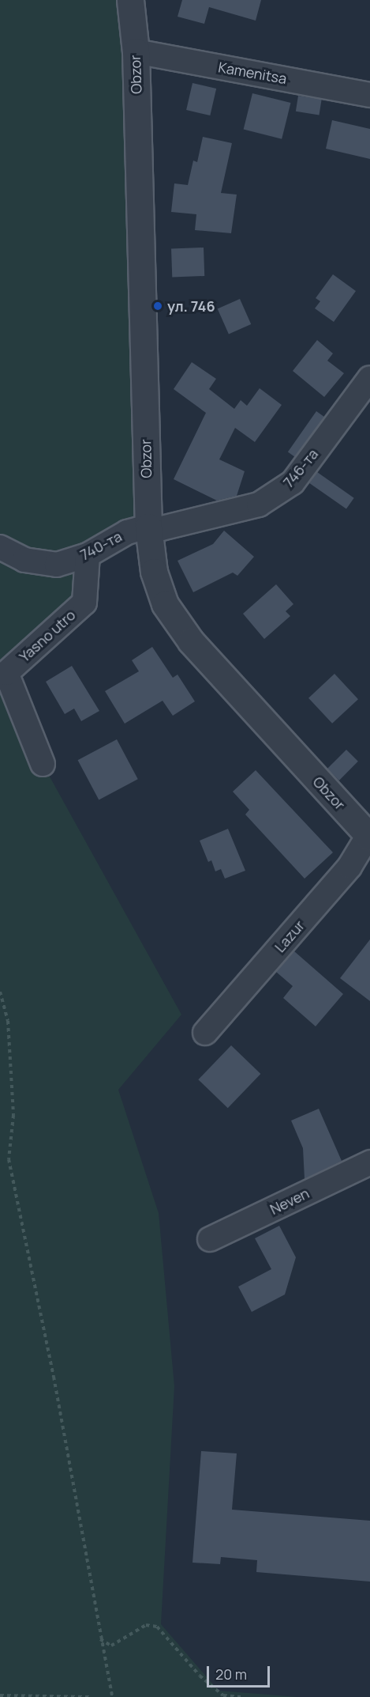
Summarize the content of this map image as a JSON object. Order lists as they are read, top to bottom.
{
  "streets": {
    "street": [
      "Kamenitsa",
      "Obzor",
      "746-та",
      "740-та",
      "Yasno utro",
      "Lazur",
      "Neven"
    ]
  },
  "crossings": [
    ["Kamenitsa", "Obzor"],
    ["Obzor", "746-та"],
    ["Obzor", "740-та"],
    ["Obzor", "Lazur"],
    ["746-та", "740-та"],
    ["740-та", "Yasno utro"]
  ],
  "places": ["ул. 746"],
  "scale_bar": "20 m"
}
